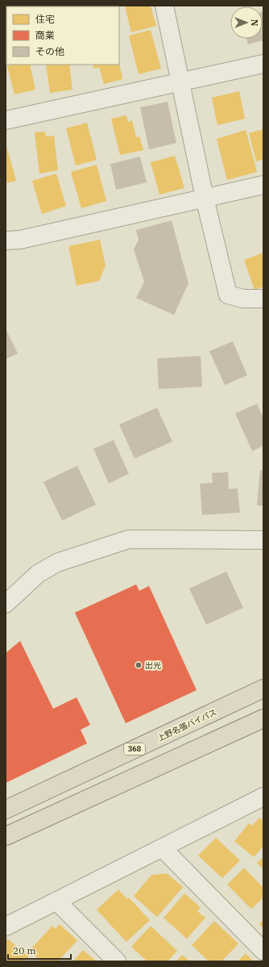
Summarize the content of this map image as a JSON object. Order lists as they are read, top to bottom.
{
  "streets": {
    "highway": ["上野名張バイパス", "368"]
  },
  "places": ["出光"],
  "legend": ["住宅", "商業", "その他"],
  "scale_bar": "20 m",
  "north": "right"
}
